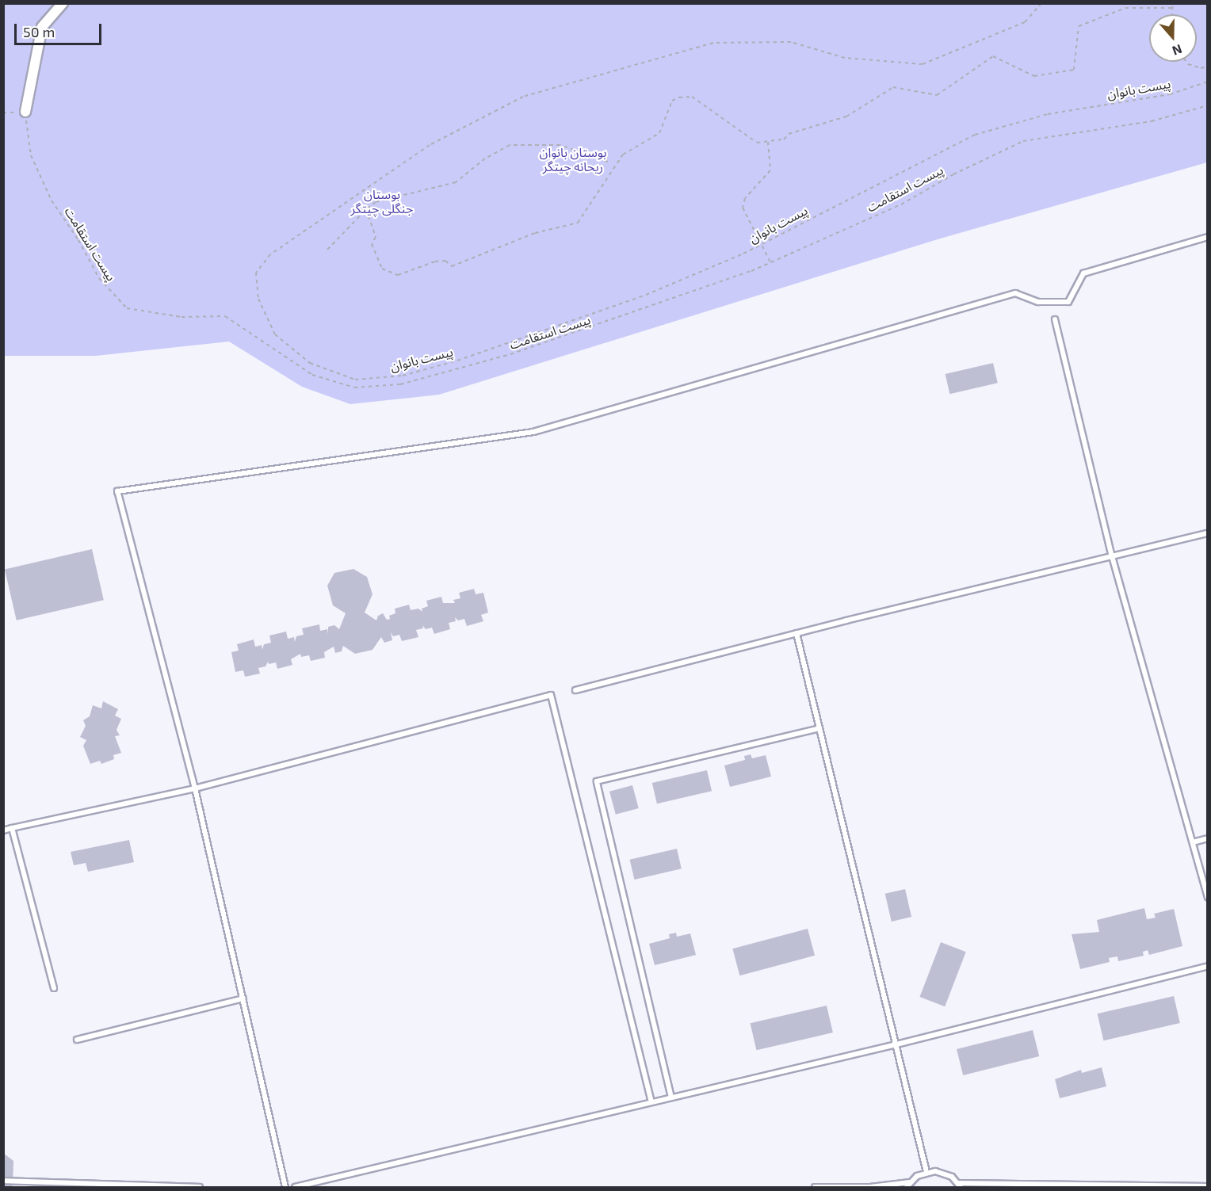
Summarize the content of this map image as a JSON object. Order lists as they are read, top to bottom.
{
  "streets": {
    "path": ["پیست بانوان", "پیست استقامت"]
  },
  "parks": ["بوستان بانوان ریحانه چیتگر", "بوستان جنگلی چیتگر"],
  "scale_bar": "50 m",
  "north": "bottom"
}
